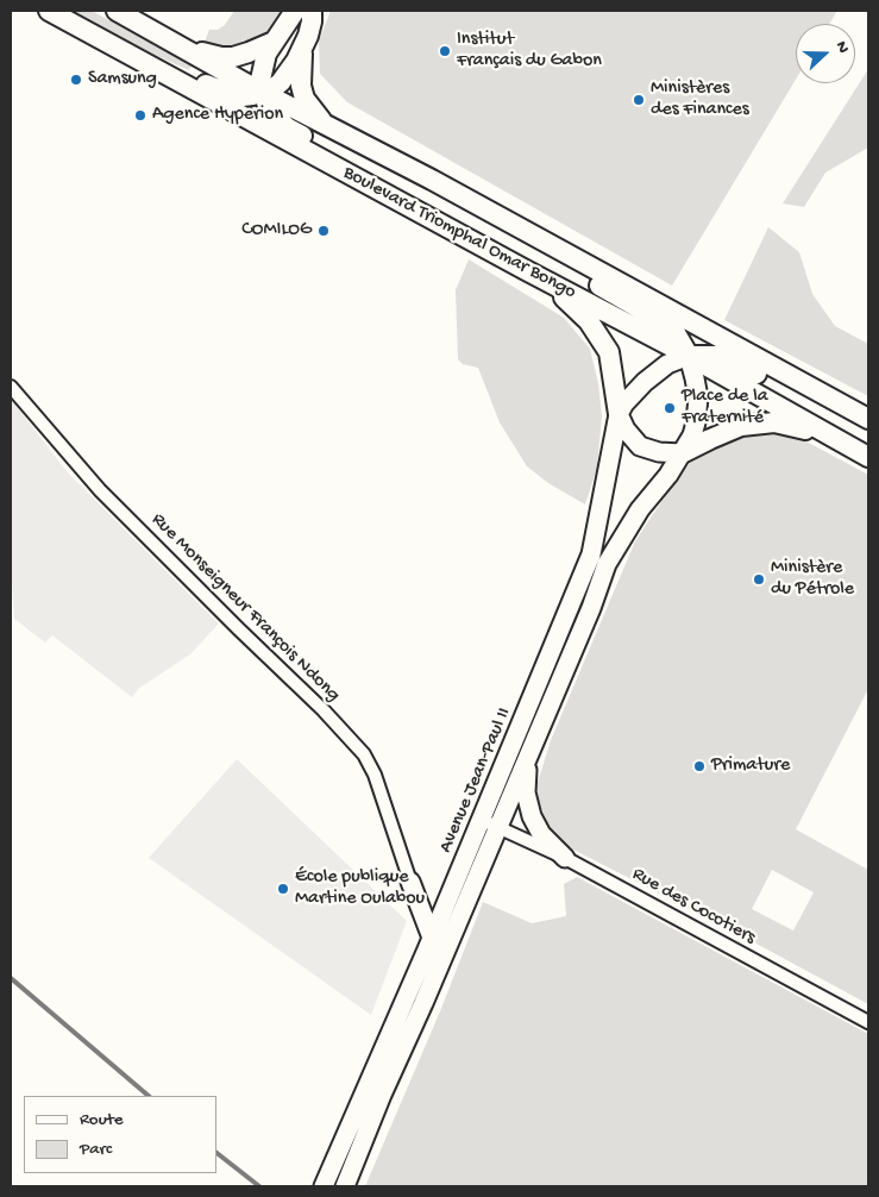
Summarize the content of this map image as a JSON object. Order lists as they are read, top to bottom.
{
  "streets": {
    "main road": ["Boulevard Triomphal Omar Bongo", "Avenue Jean-Paul II"],
    "street": ["Rue Monseigneur François Ndong", "Rue des Cocotiers"]
  },
  "crossings": [
    ["Boulevard Triomphal Omar Bongo", "Avenue Jean-Paul II"],
    ["Avenue Jean-Paul II", "Rue des Cocotiers"]
  ],
  "places": [
    "Institut Français du Gabon",
    "Samsung",
    "Ministères des Finances",
    "Agence Hyperion",
    "COMILOG",
    "Place de la Fraternité",
    "Ministère du Pétrole",
    "Primature",
    "École publique Martine Oulabou"
  ],
  "legend": ["Route", "Parc"],
  "north": "right"
}
